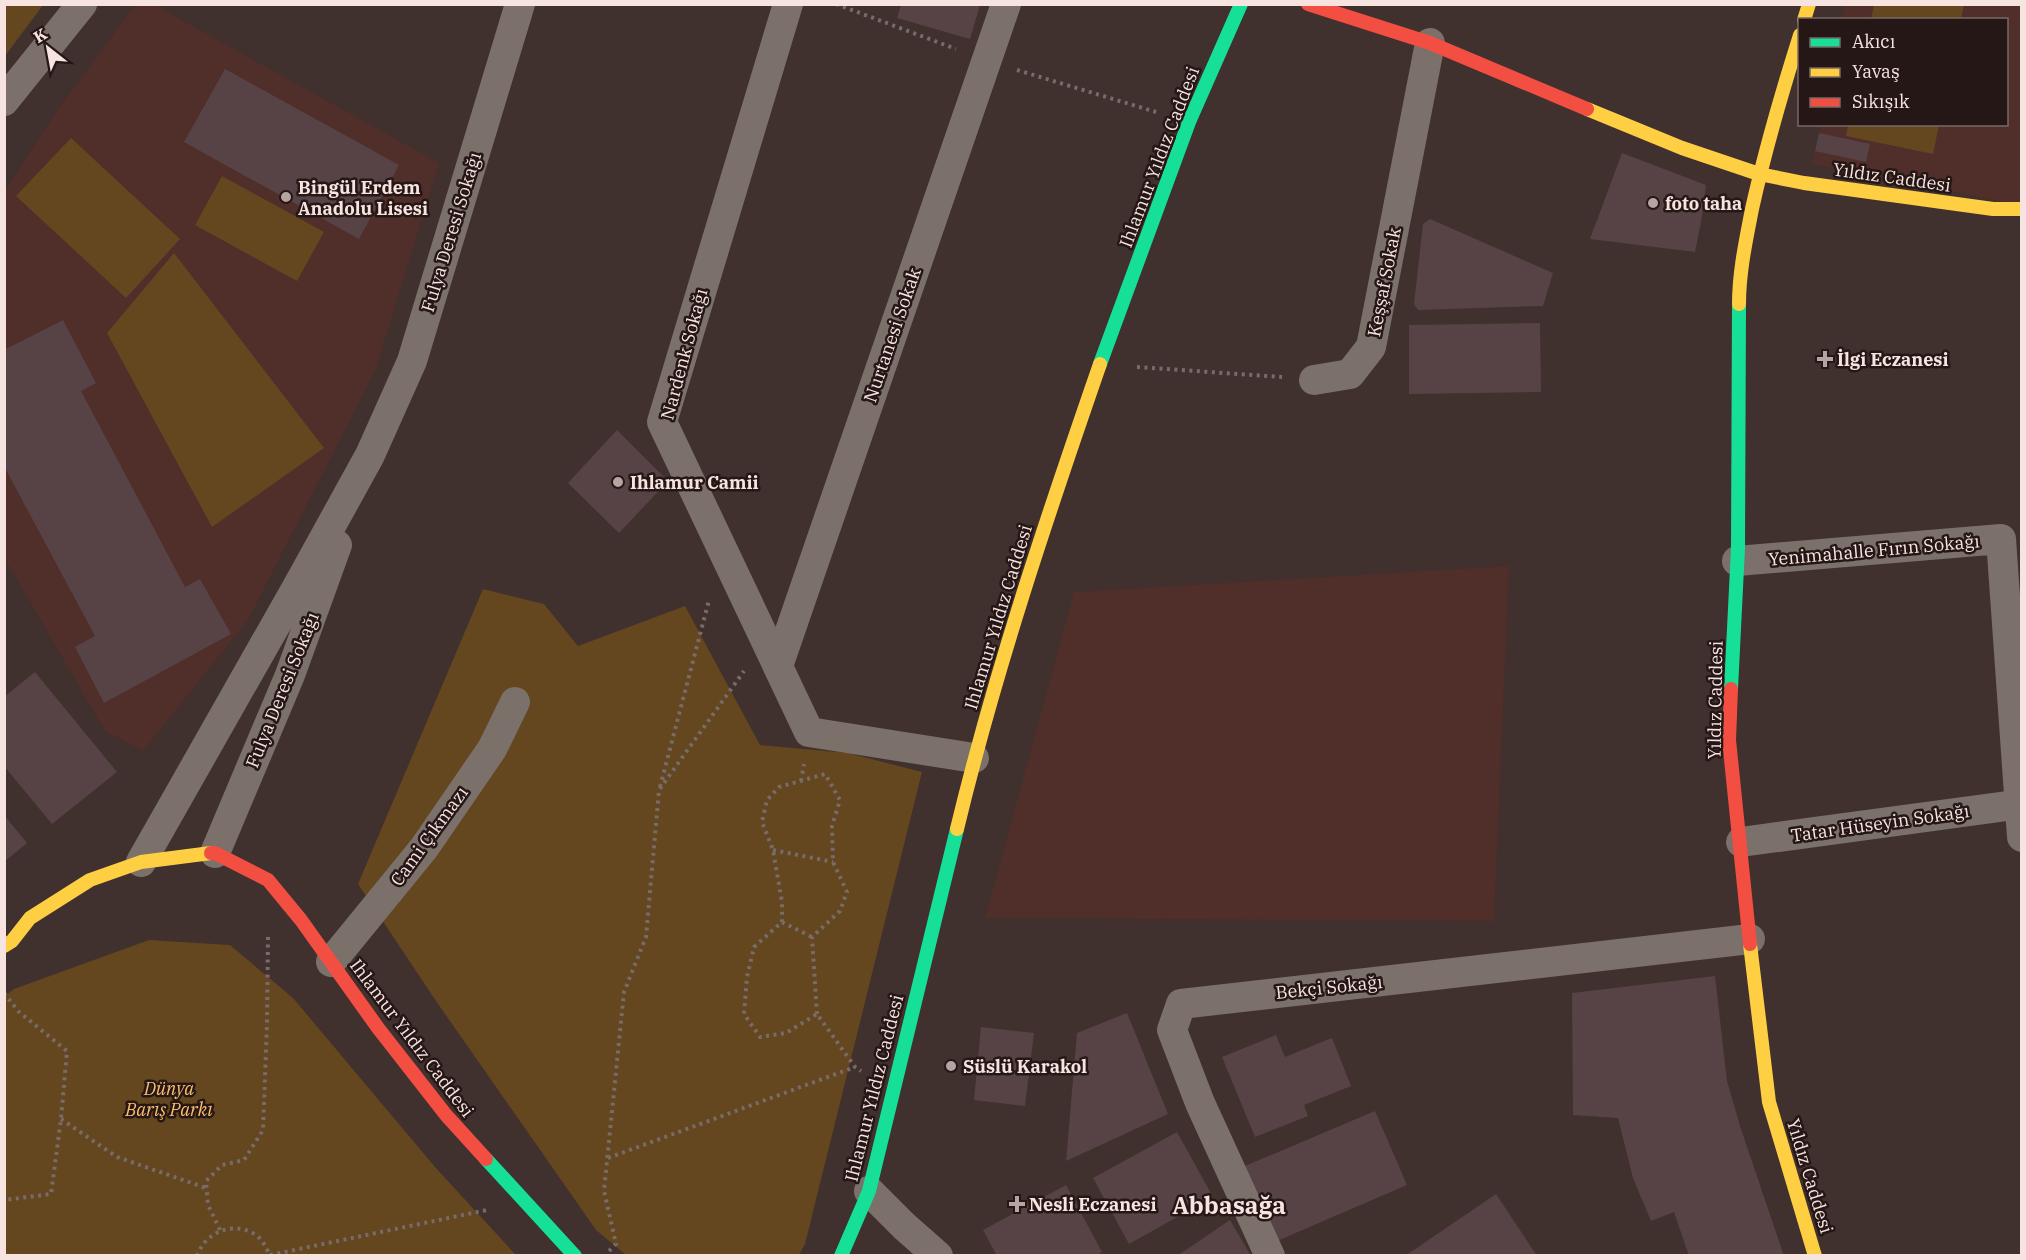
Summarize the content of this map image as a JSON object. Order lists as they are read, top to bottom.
{
  "streets": {
    "main road": ["Ihlamur Yıldız Caddesi", "Yıldız Caddesi"],
    "street": [
      "Fulya Deresi Sokağı",
      "Keşşaf Sokak",
      "Nurtanesi Sokak",
      "Nardenk Sokağı",
      "Yenimahalle Fırın Sokağı",
      "Tatar Hüseyin Sokağı",
      "Cami Çıkmazı",
      "Bekçi Sokağı"
    ]
  },
  "crossings": [
    ["Ihlamur Yıldız Caddesi", "Fulya Deresi Sokağı"],
    ["Ihlamur Yıldız Caddesi", "Nardenk Sokağı"],
    ["Ihlamur Yıldız Caddesi", "Cami Çıkmazı"],
    ["Yıldız Caddesi", "Yenimahalle Fırın Sokağı"],
    ["Yıldız Caddesi", "Tatar Hüseyin Sokağı"],
    ["Yıldız Caddesi", "Bekçi Sokağı"],
    ["Nurtanesi Sokak", "Nardenk Sokağı"],
    ["Yenimahalle Fırın Sokağı", "Tatar Hüseyin Sokağı"]
  ],
  "districts": ["Abbasağa"],
  "parks": ["Dünya Barış Parkı"],
  "places": {
    "other": [
      "Bingül Erdem Anadolu Lisesi",
      "foto taha",
      "Ihlamur Camii",
      "Süslü Karakol"
    ],
    "health": ["İlgi Eczanesi", "Nesli Eczanesi"]
  },
  "legend": ["Akıcı", "Yavaş", "Sıkışık"],
  "north": "top left"
}
